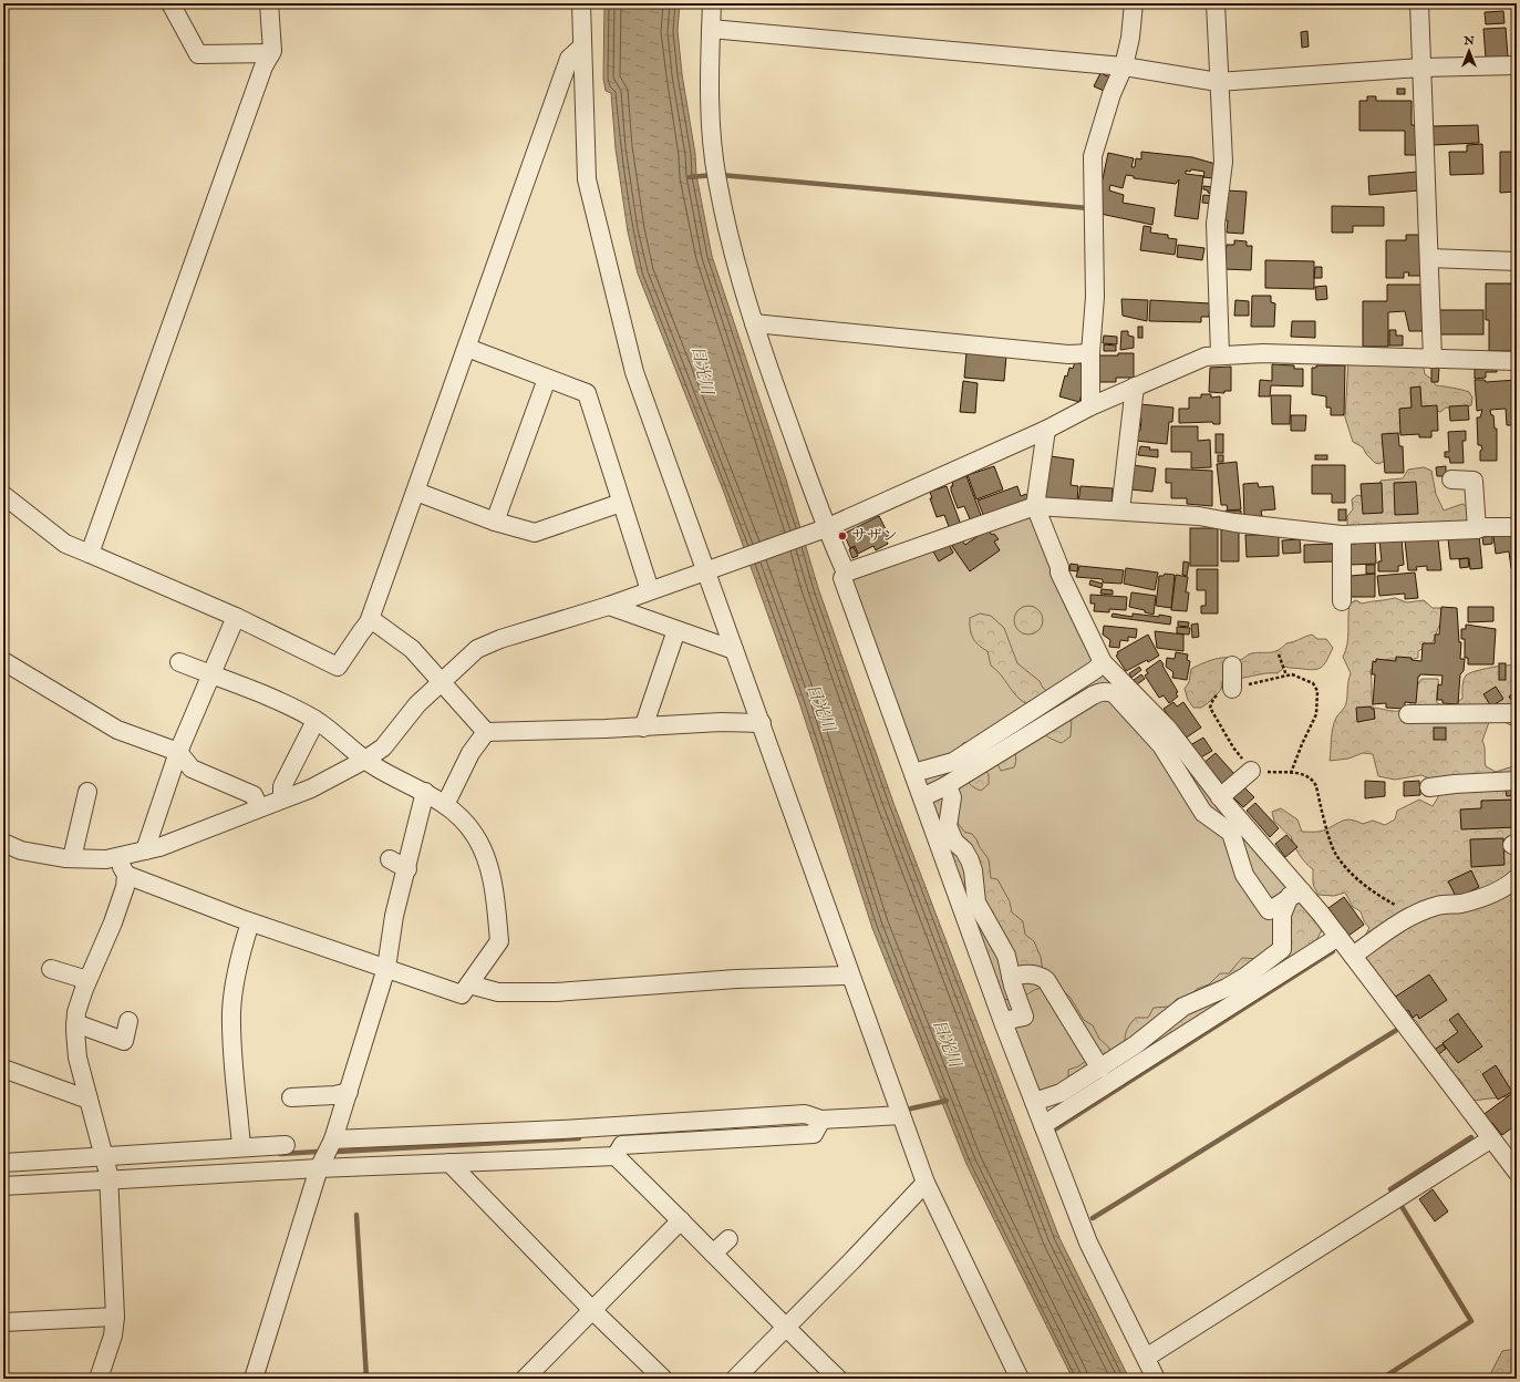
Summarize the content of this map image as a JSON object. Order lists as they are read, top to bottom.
{
  "water": ["日光川"],
  "places": ["サザン"],
  "north": "top"
}
